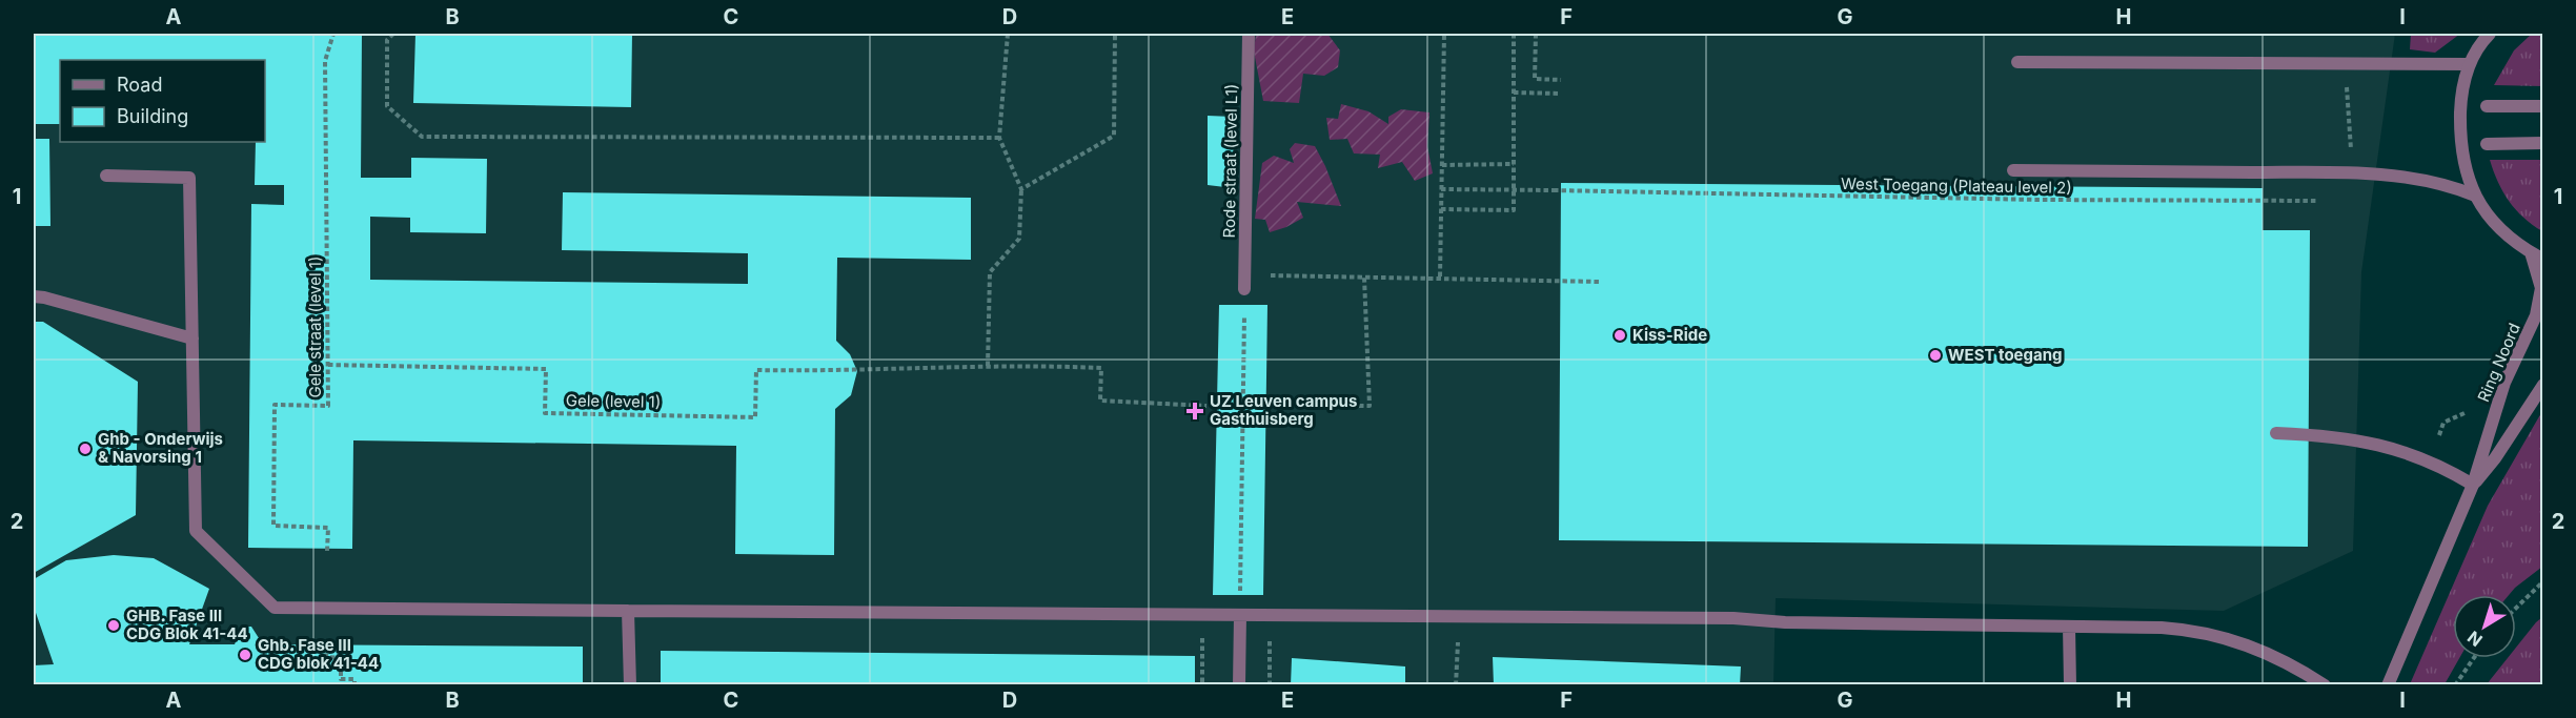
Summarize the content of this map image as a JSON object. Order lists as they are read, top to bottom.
{
  "streets": {
    "street": ["Rode straat (level L1)", "Ring Noord"],
    "path": ["West Toegang (Plateau level 2)", "Gele straat (level 1)", "Gele (level 1)"]
  },
  "crossings": [
    ["Gele straat (level 1)", "Gele (level 1)"]
  ],
  "places": {
    "other": [
      "Kiss-Ride",
      "WEST toegang",
      "Ghb - Onderwijs & Navorsing 1",
      "GHB. Fase III CDG Blok 41-44",
      "Ghb. Fase III CDG blok 41-44"
    ],
    "health": ["UZ Leuven campus Gasthuisberg"]
  },
  "legend": ["Road", "Building"],
  "north": "bottom left",
  "grid": {
    "columns": [
      "A",
      "B",
      "C",
      "D",
      "E",
      "F",
      "G",
      "H",
      "I"
    ],
    "rows": ["1", "2"]
  }
}
